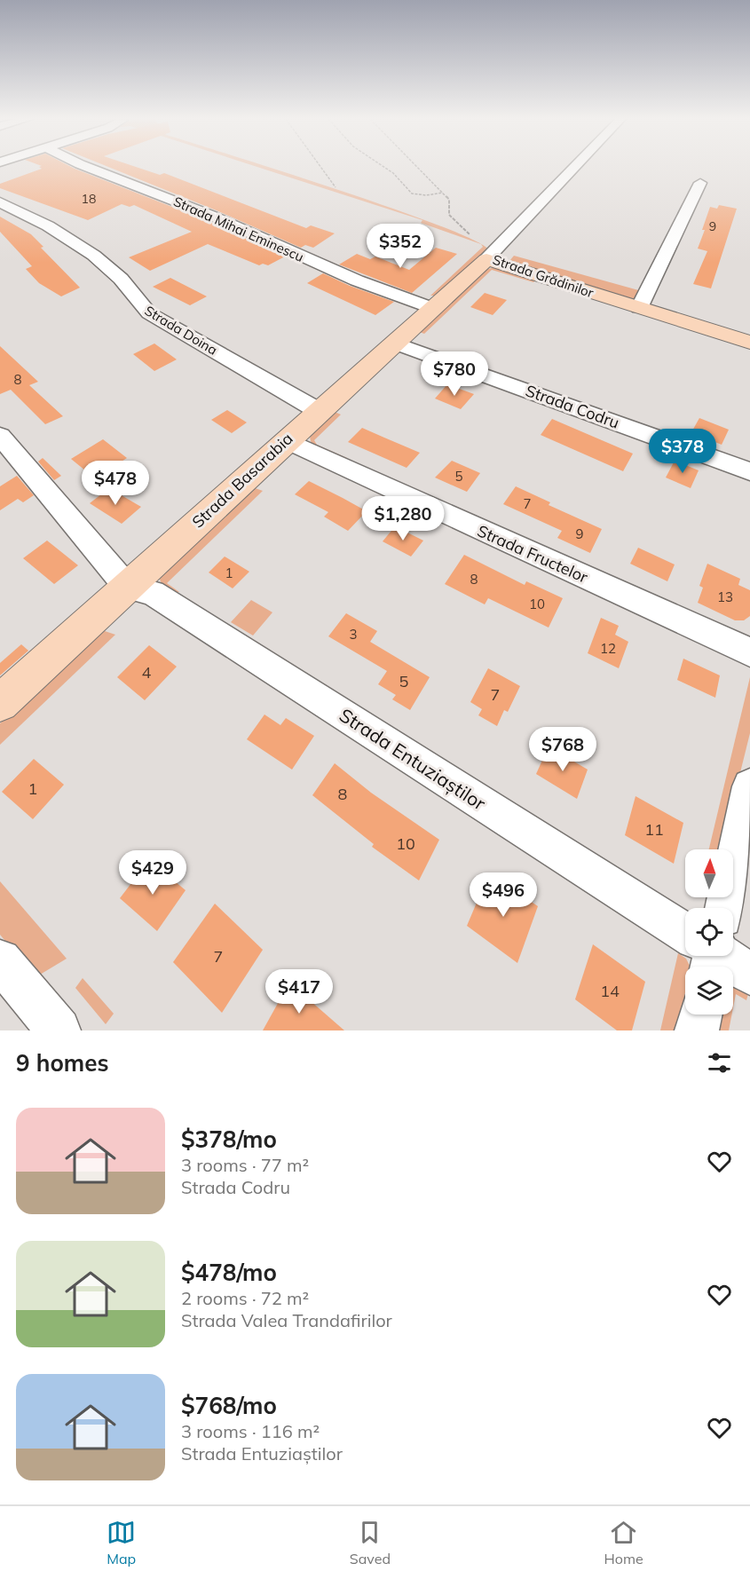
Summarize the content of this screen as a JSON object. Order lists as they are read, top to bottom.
{
  "streets": {
    "street": [
      "Strada Mihai Eminescu",
      "Strada Grădinilor",
      "Strada Doina",
      "Strada Codru",
      "Strada Basarabia",
      "Strada Fructelor",
      "Strada Entuziaștilor"
    ]
  },
  "crossings": [
    ["Strada Mihai Eminescu", "Strada Basarabia"],
    ["Strada Grădinilor", "Strada Basarabia"],
    ["Strada Doina", "Strada Basarabia"],
    ["Strada Codru", "Strada Basarabia"],
    ["Strada Basarabia", "Strada Fructelor"],
    ["Strada Basarabia", "Strada Entuziaștilor"]
  ],
  "house_numbers": [
    "18",
    "9",
    "8",
    "5",
    "7",
    "9",
    "1",
    "8",
    "13",
    "10",
    "3",
    "12",
    "4",
    "5",
    "7",
    "1",
    "8",
    "11",
    "10",
    "7",
    "14"
  ],
  "north": "top",
  "page": {
    "price": [
      "$352",
      "$780",
      "$378",
      "$478",
      "$1,280",
      "$768",
      "$429",
      "$496",
      "$417"
    ],
    "heading": "9 homes",
    "list": [
      {
        "name": "$378/mo",
        "note": "3 rooms · 77 m² · Strada Codru"
      },
      {
        "name": "$478/mo",
        "note": "2 rooms · 72 m² · Strada Valea Trandafirilor"
      },
      {
        "name": "$768/mo",
        "note": "3 rooms · 116 m² · Strada Entuziaștilor"
      }
    ],
    "tabs": ["Map", "Saved", "Home"]
  }
}
